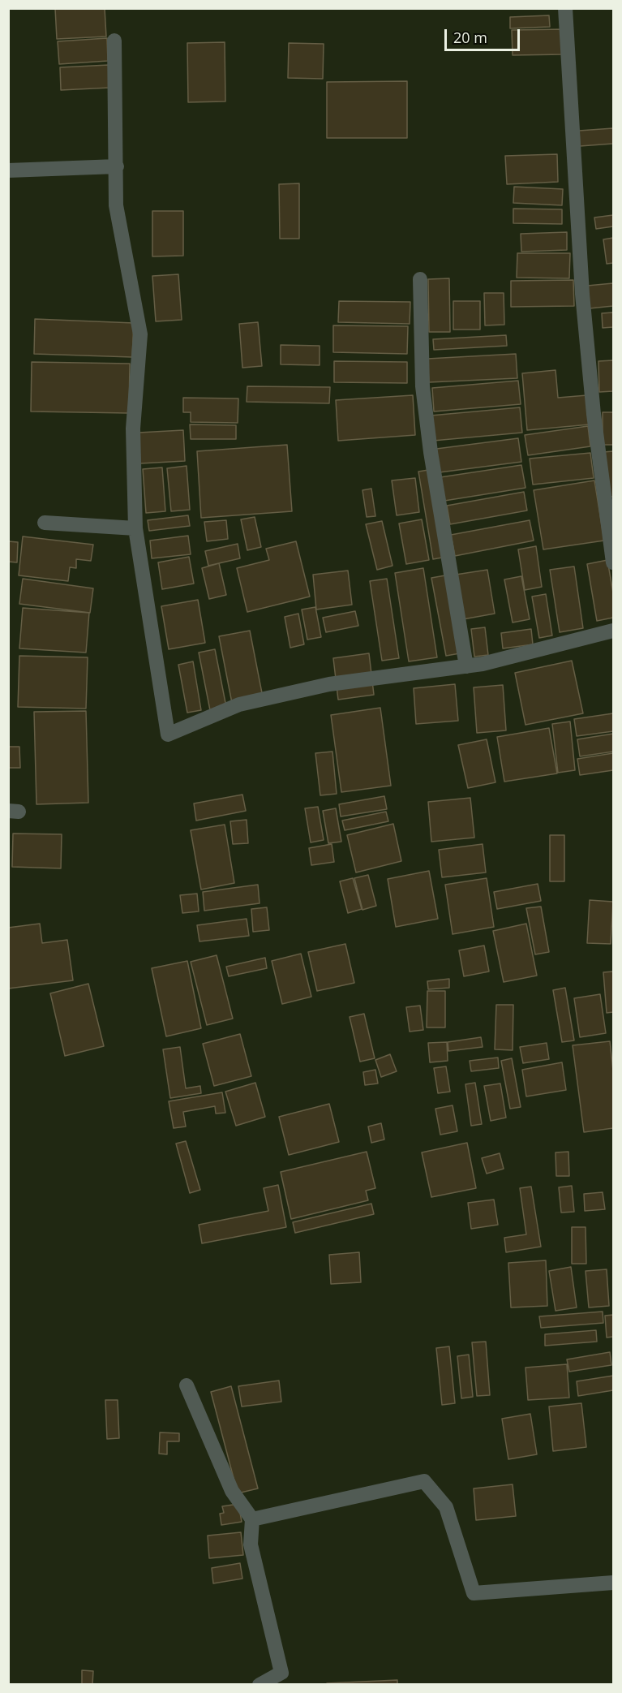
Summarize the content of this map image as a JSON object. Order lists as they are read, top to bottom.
{
  "scale_bar": "20 m"
}
